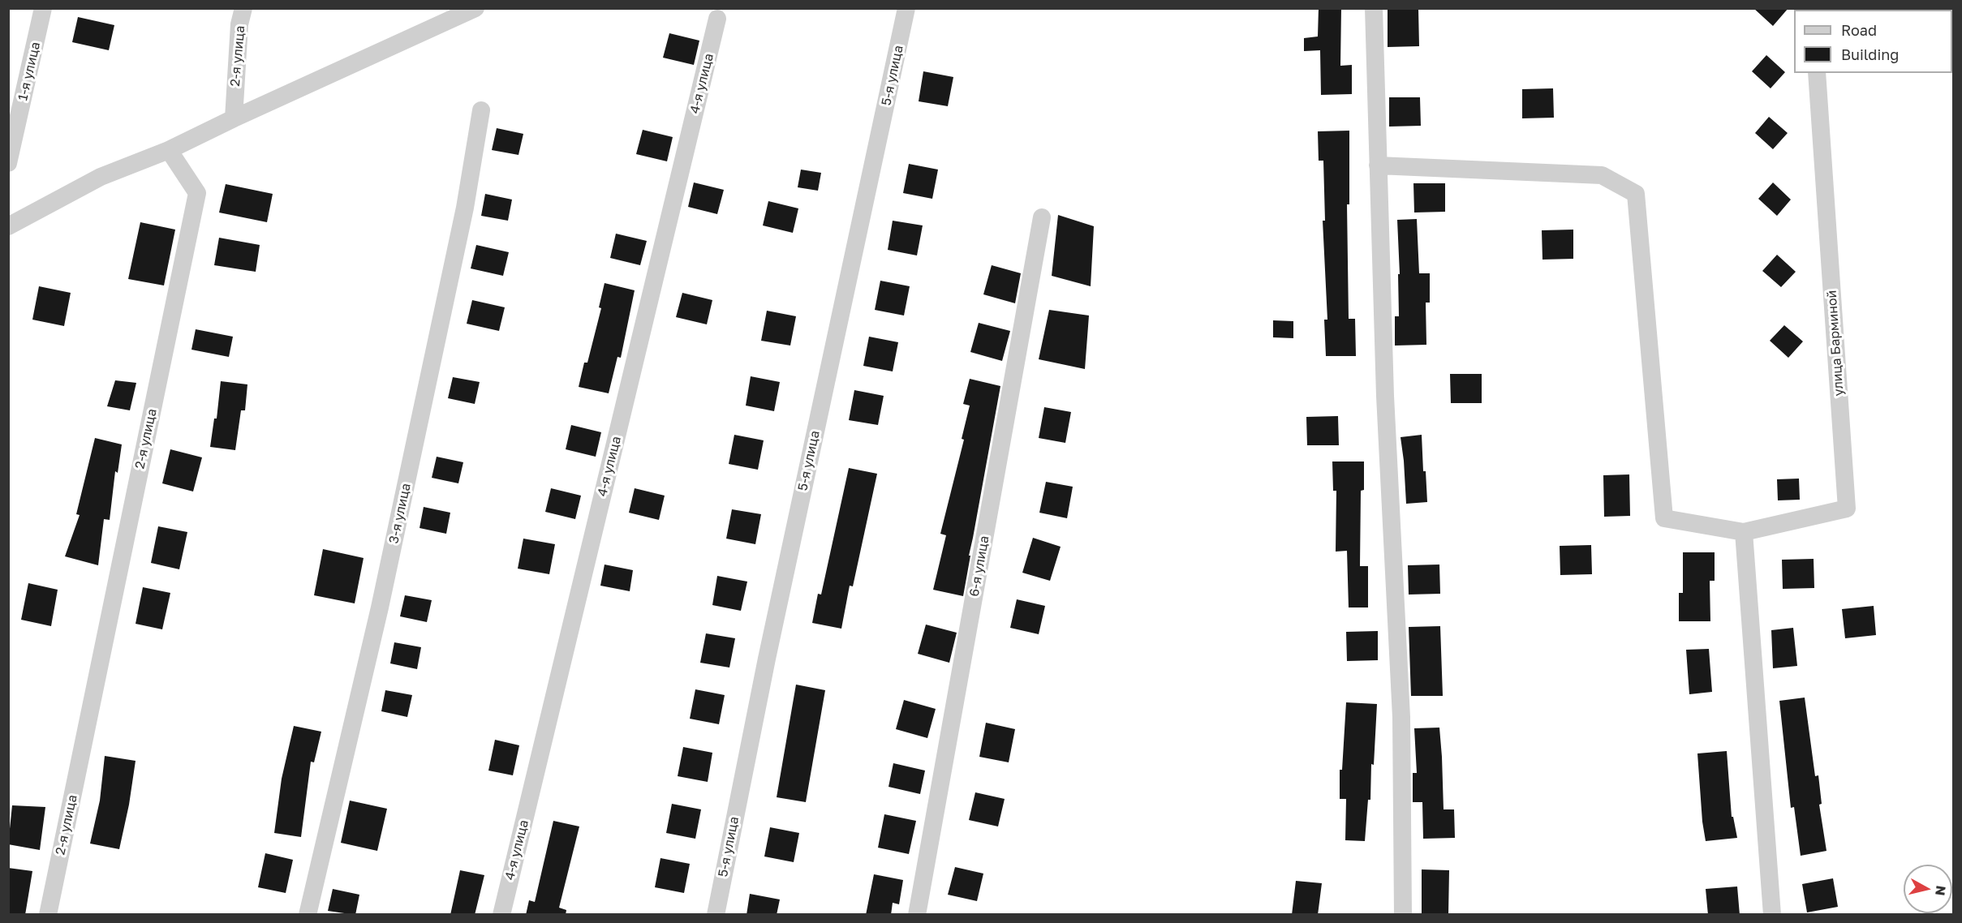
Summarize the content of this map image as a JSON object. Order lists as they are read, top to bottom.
{
  "streets": {
    "street": [
      "2-я улица",
      "1-я улица",
      "5-я улица",
      "4-я улица",
      "улица Барминой",
      "3-я улица",
      "6-я улица"
    ]
  },
  "legend": ["Road", "Building"],
  "north": "right"
}
